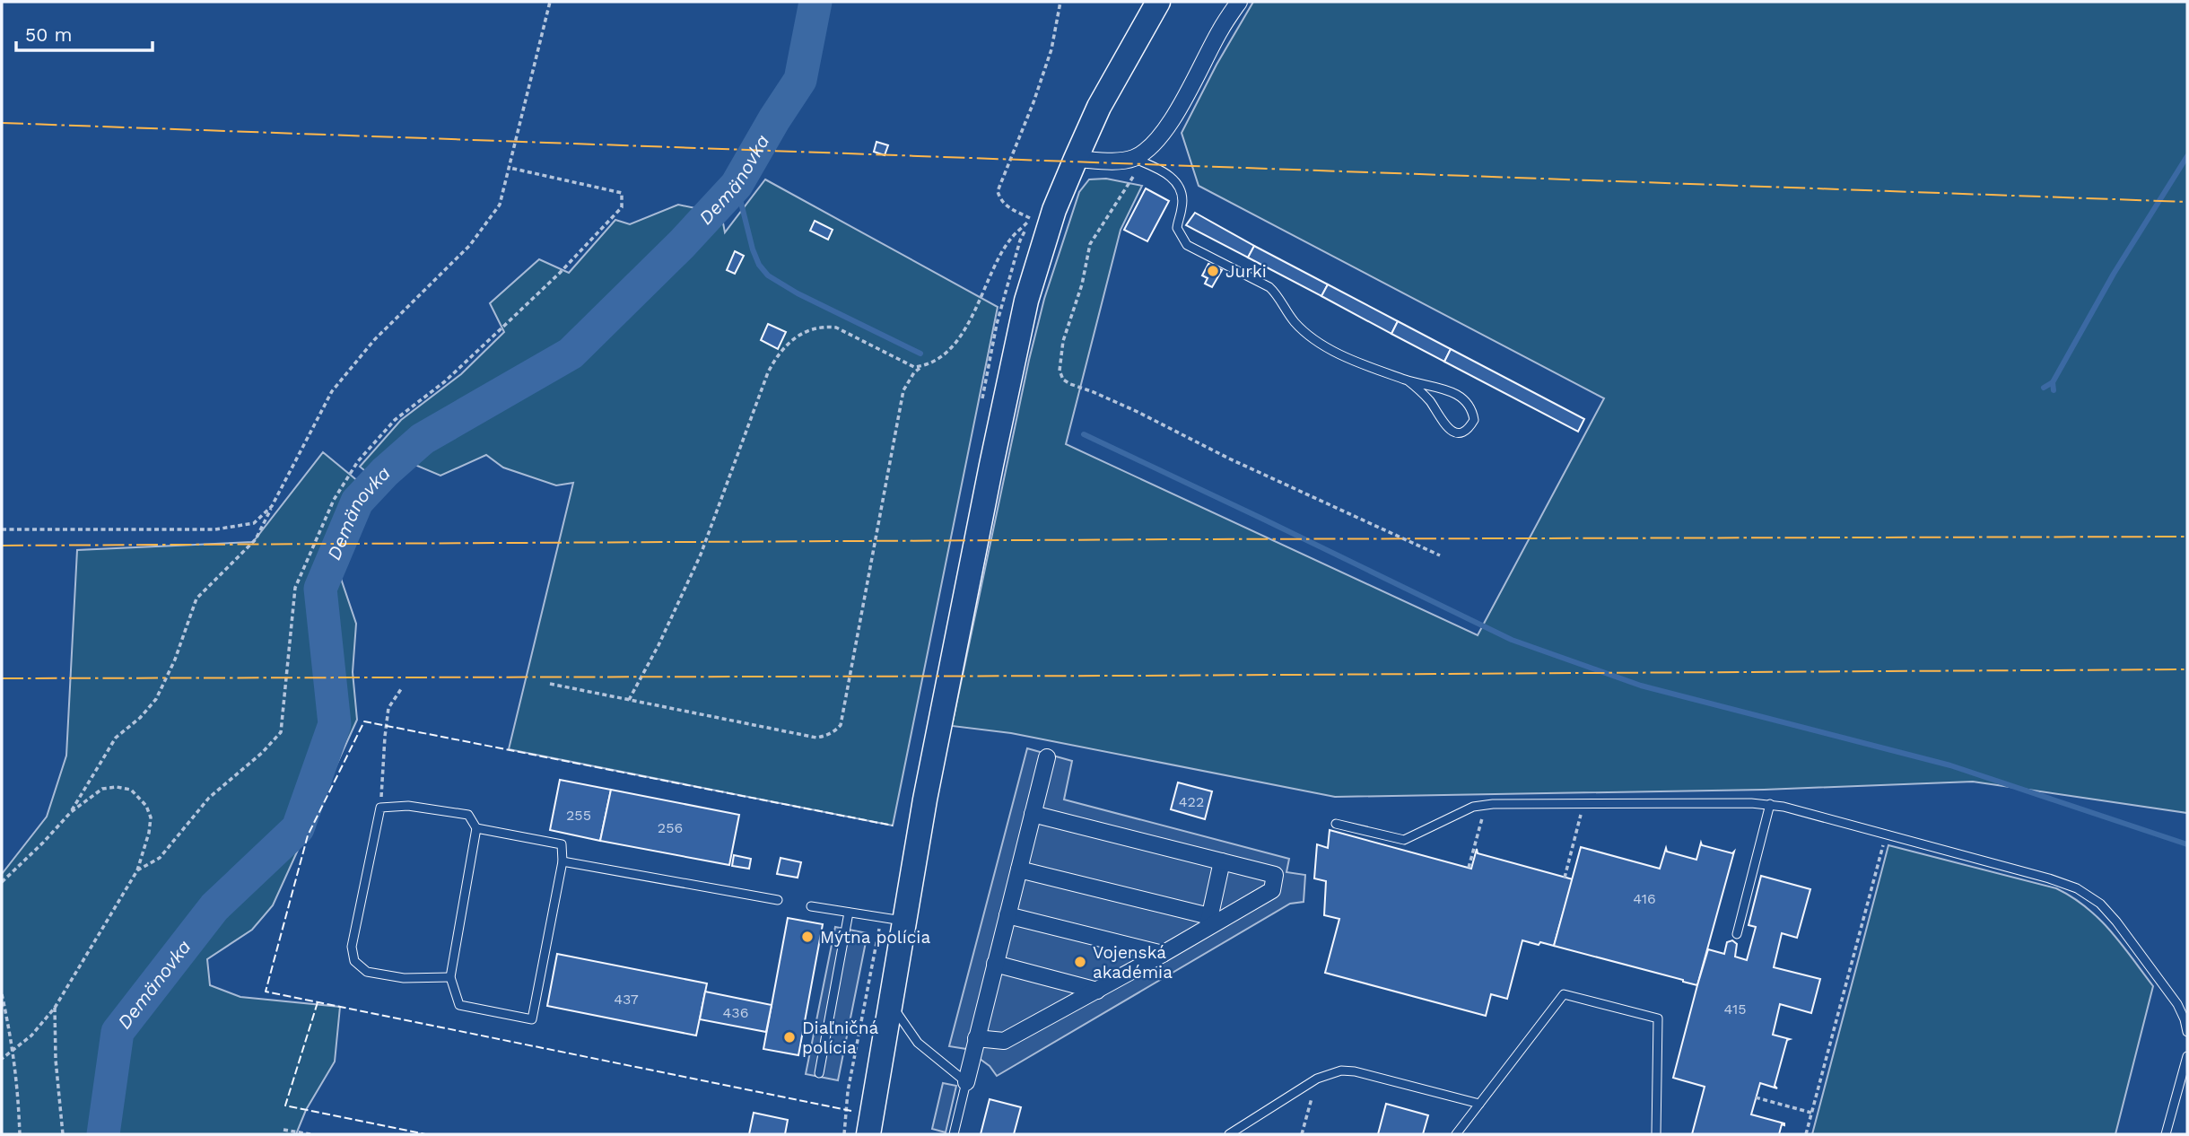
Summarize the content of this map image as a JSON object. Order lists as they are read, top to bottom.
{
  "water": ["Demänovka"],
  "places": [
    "Jurki",
    "Mýtna polícia",
    "Vojenská akadémia",
    "Diaľničná polícia"
  ],
  "house_numbers": [
    "422",
    "255",
    "256",
    "416",
    "437",
    "415",
    "436"
  ],
  "scale_bar": "50 m"
}
